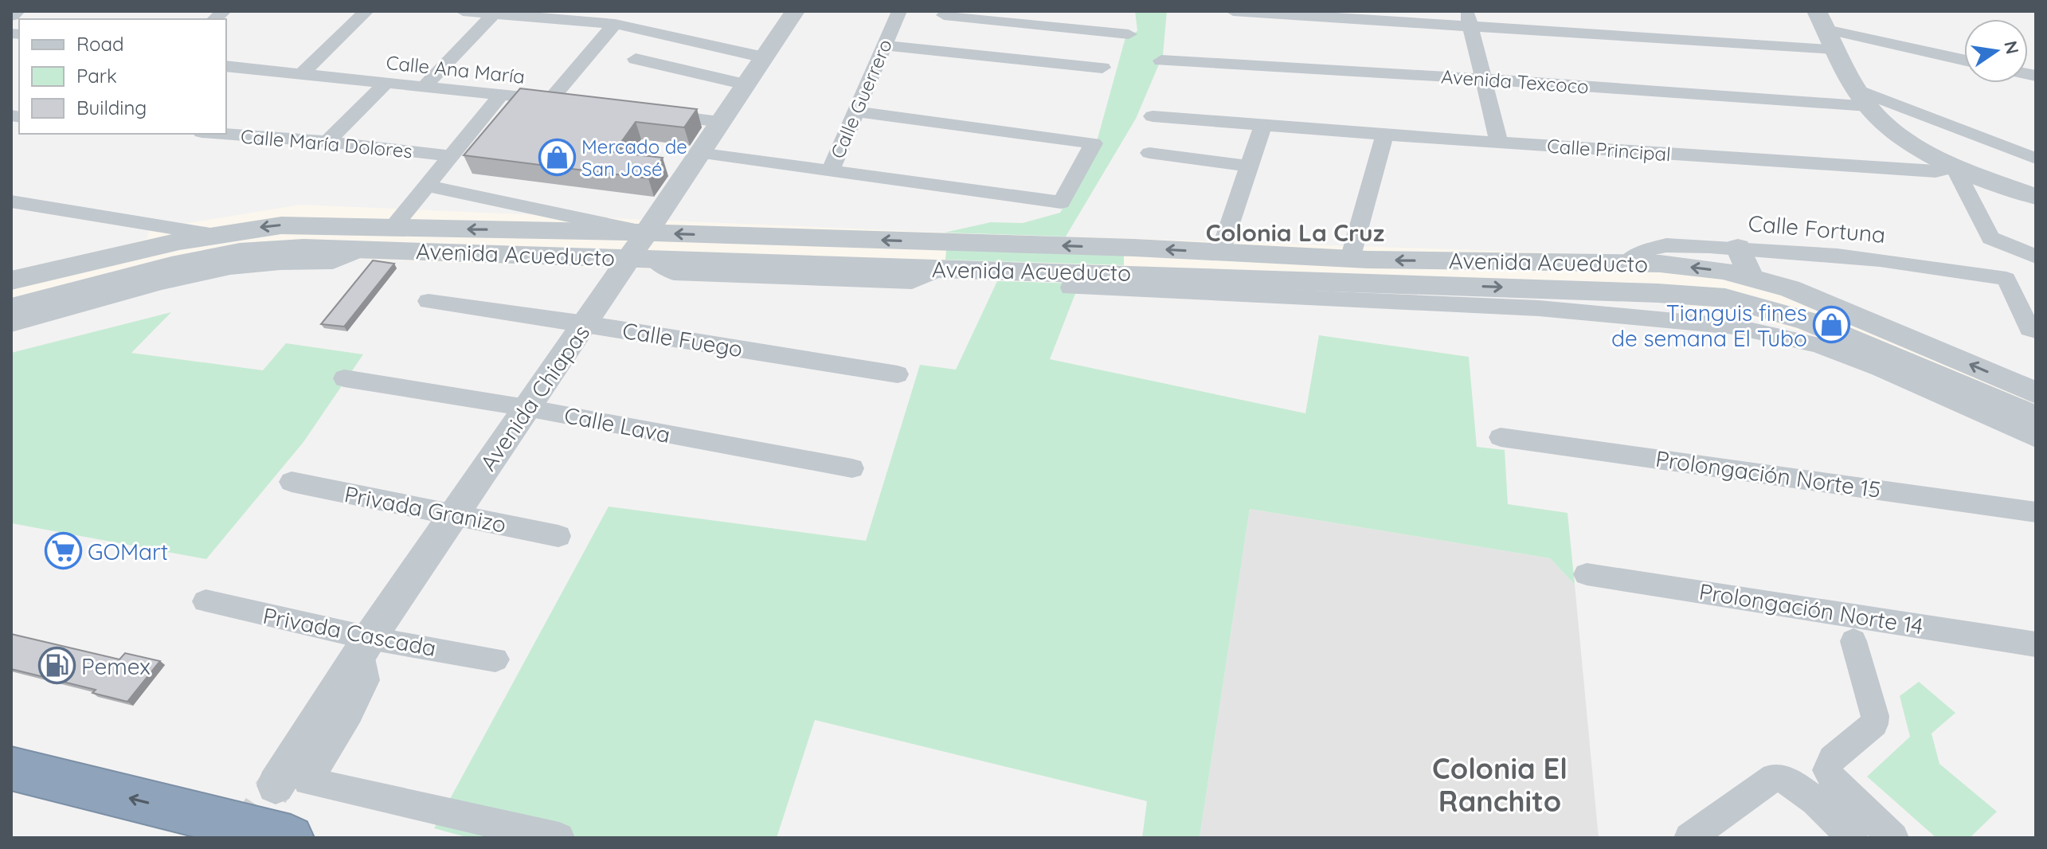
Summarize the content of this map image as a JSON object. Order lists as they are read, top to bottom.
{
  "streets": {
    "street": [
      "Calle Ana María",
      "Avenida Texcoco",
      "Calle Guerrero",
      "Calle María Dolores",
      "Calle Principal",
      "Calle Fortuna",
      "Avenida Acueducto",
      "Calle Fuego",
      "Avenida Chiapas",
      "Calle Lava",
      "Prolongación Norte 15",
      "Privada Granizo",
      "Prolongación Norte 14",
      "Privada Cascada"
    ]
  },
  "crossings": [
    ["Calle Guerrero", "Avenida Chiapas"],
    ["Calle Fortuna", "Avenida Acueducto"],
    ["Avenida Acueducto", "Avenida Chiapas"],
    ["Calle Fuego", "Avenida Chiapas"],
    ["Avenida Chiapas", "Calle Lava"],
    ["Avenida Chiapas", "Privada Granizo"],
    ["Avenida Chiapas", "Privada Cascada"]
  ],
  "districts": ["Colonia La Cruz", "Colonia El Ranchito"],
  "places": {
    "shop": ["Mercado de San José", "Tianguis fines de semana El Tubo"],
    "supermarket": ["GOMart"],
    "fuel station": ["Pemex"]
  },
  "legend": ["Road", "Park", "Building"],
  "north": "right"
}
